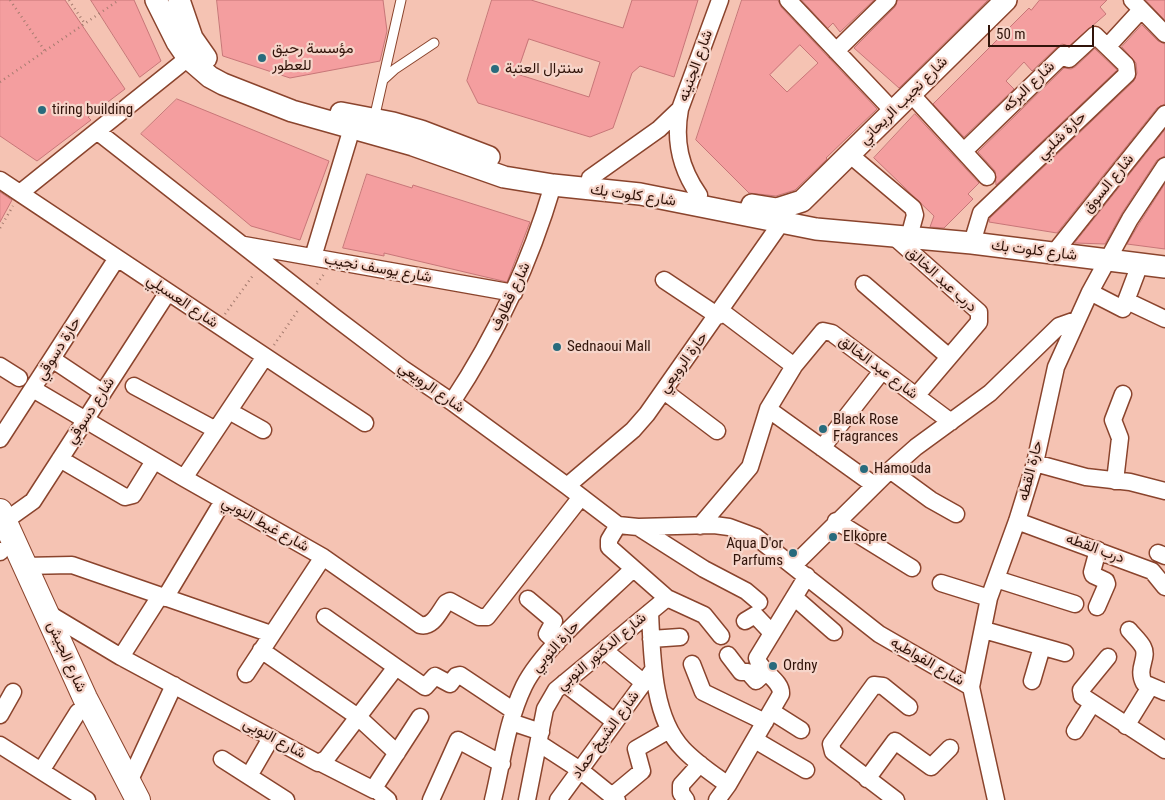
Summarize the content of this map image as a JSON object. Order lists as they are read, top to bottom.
{
  "streets": {
    "main road": ["شارع الجيش"],
    "street": [
      "شارع الجنينه",
      "شارع البركه",
      "شارع نجيب الريحاني",
      "حارة شلبي",
      "شارع السوق",
      "شارع كلوت بك",
      "شارع يوسف نجيب",
      "درب عبد الخالق",
      "شارع قطاوف",
      "شارع العسيلي",
      "حارة دسوقي",
      "حارة الرويعي",
      "شارع عبد الخالق",
      "شارع الرويعي",
      "شارع دسوقي",
      "حارة القطه",
      "شارع غيط النوبي",
      "درب القطه",
      "حارة النوبي",
      "شارع الدكتور النوبي",
      "شارع الفواطيه",
      "شارع الشيخ حماد",
      "شارع النوبى"
    ]
  },
  "crossings": [
    ["شارع الجنينه", "شارع كلوت بك"],
    ["شارع البركه", "حارة شلبي"],
    ["شارع نجيب الريحاني", "شارع كلوت بك"],
    ["حارة شلبي", "شارع كلوت بك"],
    ["شارع السوق", "شارع كلوت بك"],
    ["شارع كلوت بك", "درب عبد الخالق"],
    ["شارع كلوت بك", "شارع قطاوف"],
    ["شارع كلوت بك", "حارة الرويعي"],
    ["شارع كلوت بك", "حارة القطه"],
    ["شارع يوسف نجيب", "شارع قطاوف"],
    ["شارع يوسف نجيب", "شارع الرويعي"],
    ["درب عبد الخالق", "شارع عبد الخالق"],
    ["شارع قطاوف", "شارع الرويعي"],
    ["شارع العسيلي", "حارة دسوقي"],
    ["شارع العسيلي", "شارع دسوقي"],
    ["حارة دسوقي", "شارع غيط النوبي"],
    ["حارة الرويعي", "شارع الرويعي"],
    ["شارع عبد الخالق", "شارع الرويعي"],
    ["شارع الرويعي", "شارع غيط النوبي"],
    ["شارع الرويعي", "شارع الفواطيه"],
    ["شارع دسوقي", "شارع غيط النوبي"],
    ["شارع دسوقي", "شارع الجيش"],
    ["حارة القطه", "درب القطه"],
    ["حارة القطه", "شارع الفواطيه"],
    ["شارع الجيش", "شارع النوبى"]
  ],
  "places": [
    "مؤسسة رحيق للعطور",
    "سنترال العتبة",
    "tiring building",
    "Sednaoui Mall",
    "Black Rose Fragrances",
    "Hamouda",
    "Elkopre",
    "Aqua D'or Parfums",
    "Ordny"
  ],
  "scale_bar": "50 m"
}
